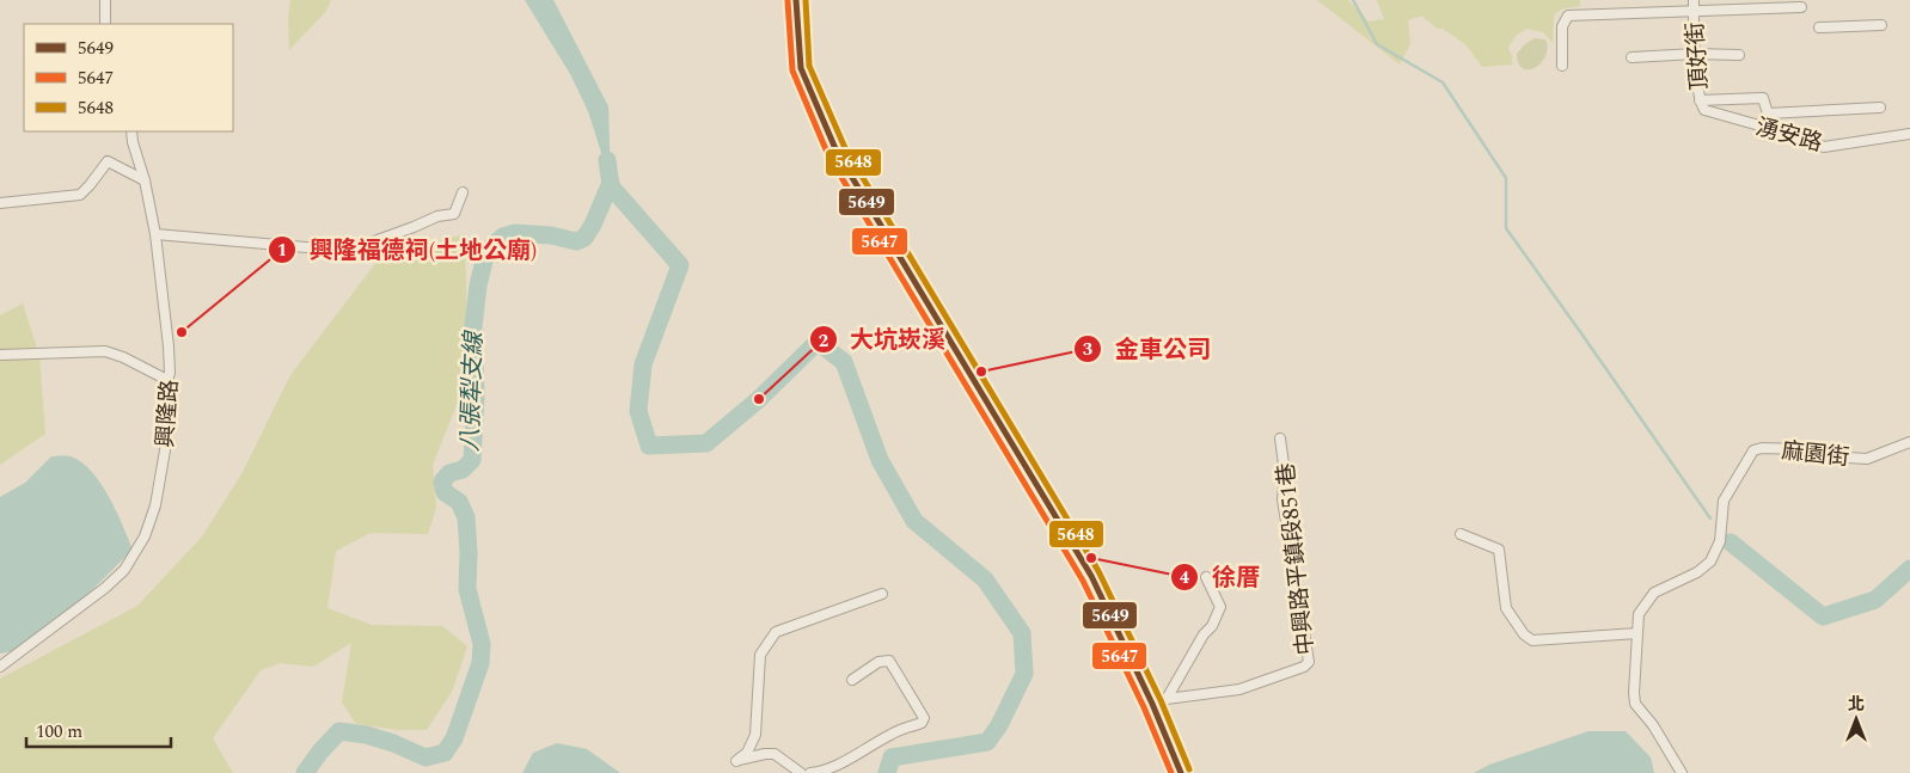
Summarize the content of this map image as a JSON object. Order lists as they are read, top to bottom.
{
  "streets": {
    "street": [
      "頂好街",
      "湧安路",
      "興隆路",
      "麻園街",
      "中興路平鎮段851巷"
    ]
  },
  "crossings": [
    ["頂好街", "湧安路"]
  ],
  "water": ["八張犁支線"],
  "places": [
    "興隆福德祠(土地公廟)",
    "金車公司",
    "大坑崁溪",
    "徐厝"
  ],
  "lines": ["transit line 5649", "transit line 5648", "transit line 5647"],
  "legend": ["5649", "5647", "5648"],
  "scale_bar": "100 m",
  "north": "top"
}
